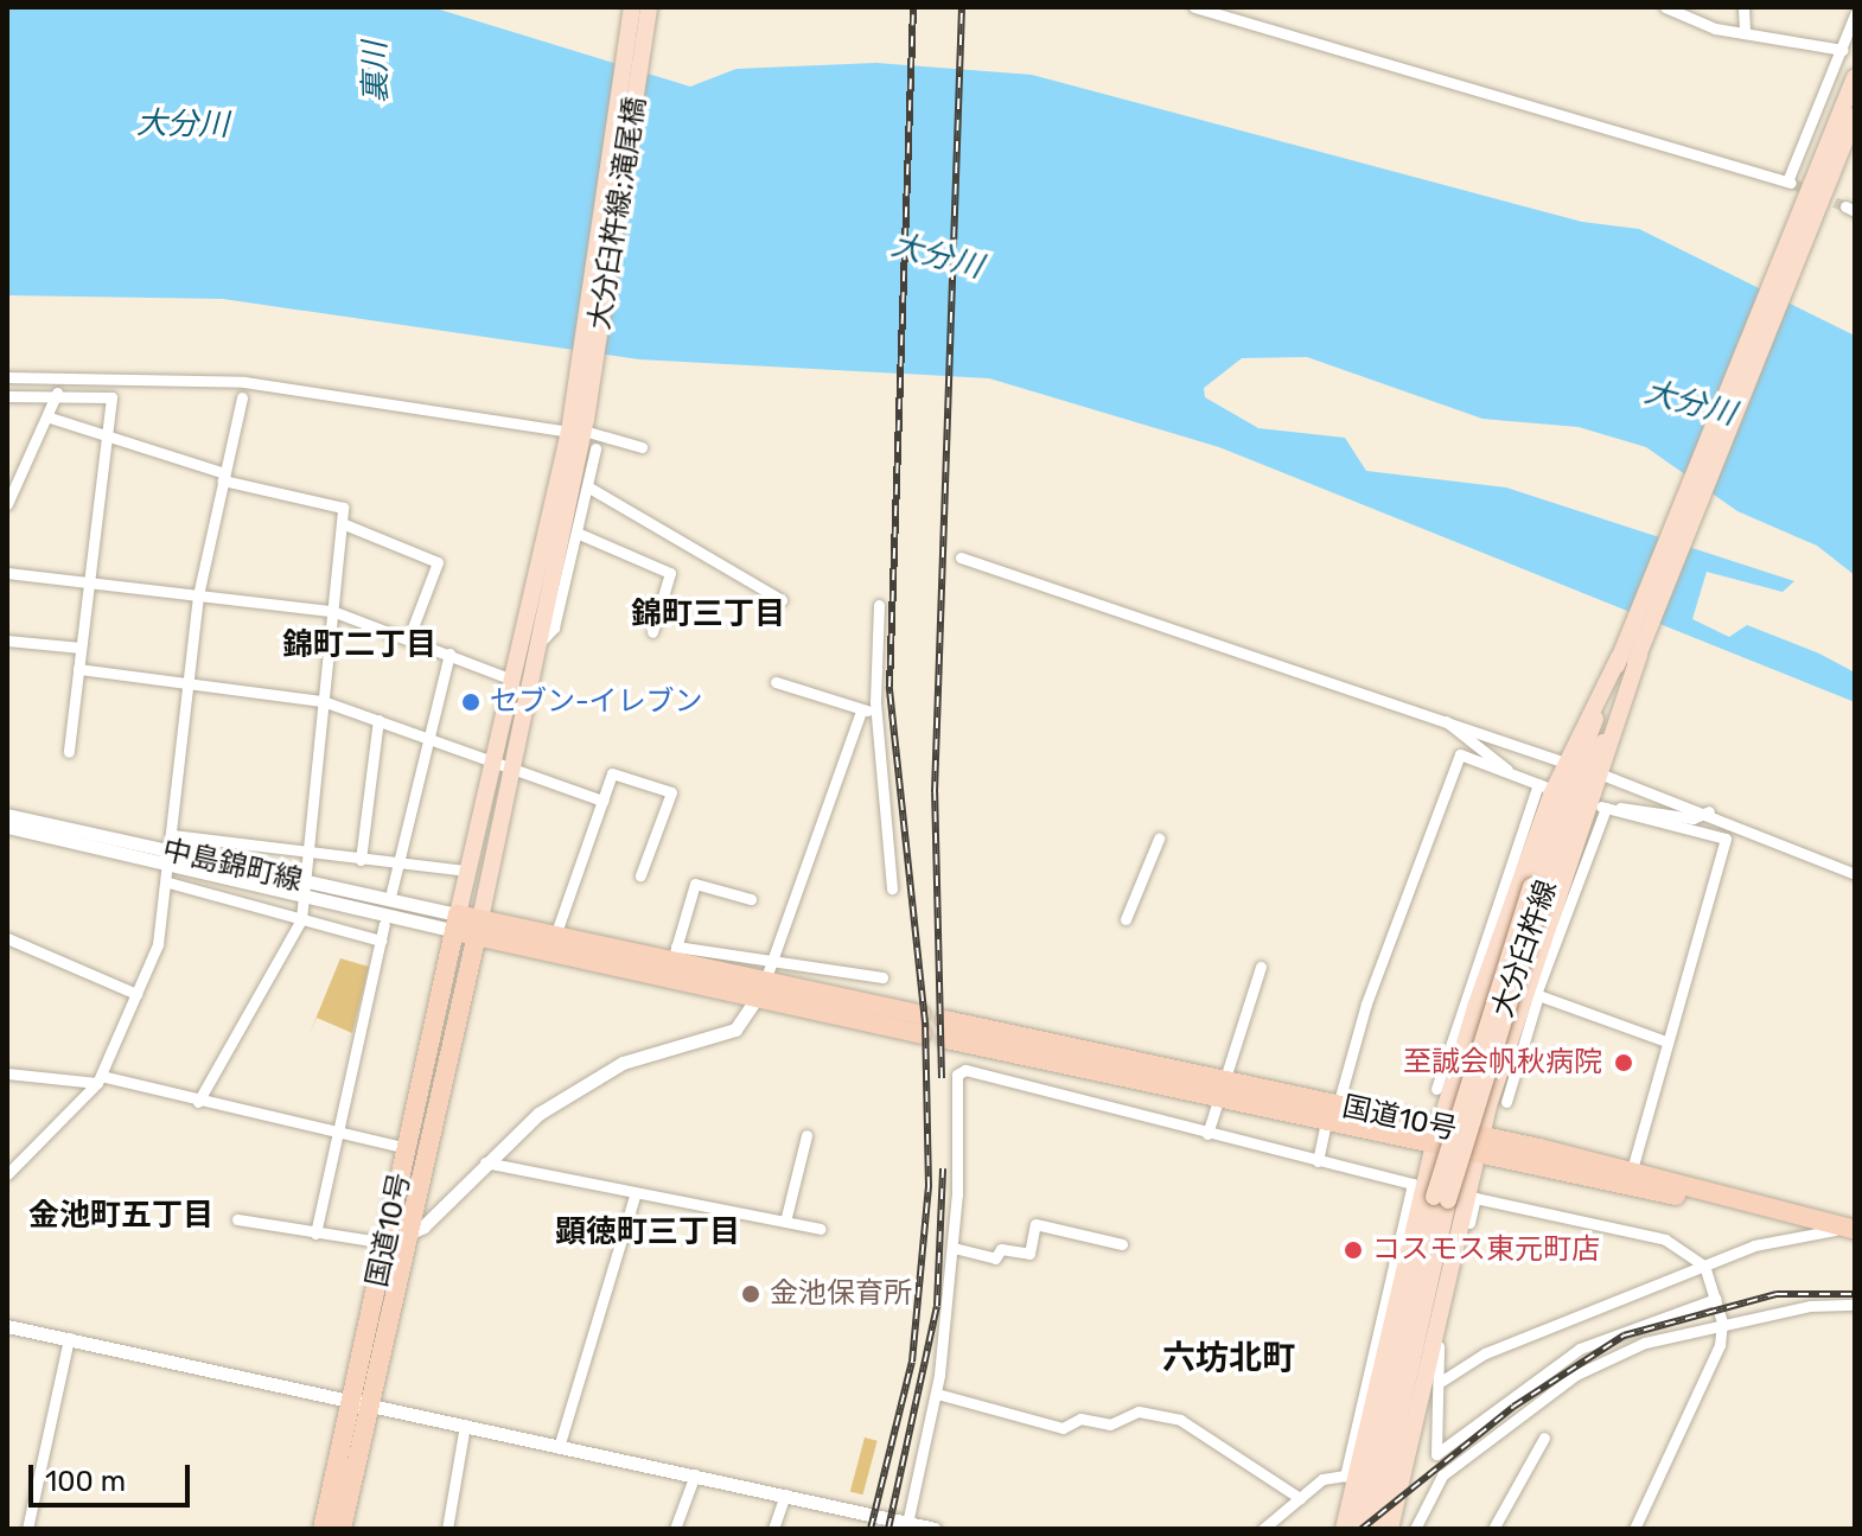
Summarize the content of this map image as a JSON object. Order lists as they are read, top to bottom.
{
  "streets": {
    "highway": ["国道10号"],
    "main road": ["大分臼杵線;滝尾橋", "大分臼杵線"],
    "street": ["中島錦町線"]
  },
  "crossings": [
    ["中島錦町線", "国道10号"]
  ],
  "districts": [
    "錦町三丁目",
    "錦町二丁目",
    "金池町五丁目",
    "顕徳町三丁目",
    "六坊北町"
  ],
  "water": ["裏川", "大分川"],
  "places": [
    "セブン-イレブン",
    "至誠会帆秋病院",
    "コスモス東元町店",
    "金池保育所"
  ],
  "scale_bar": "100 m"
}
